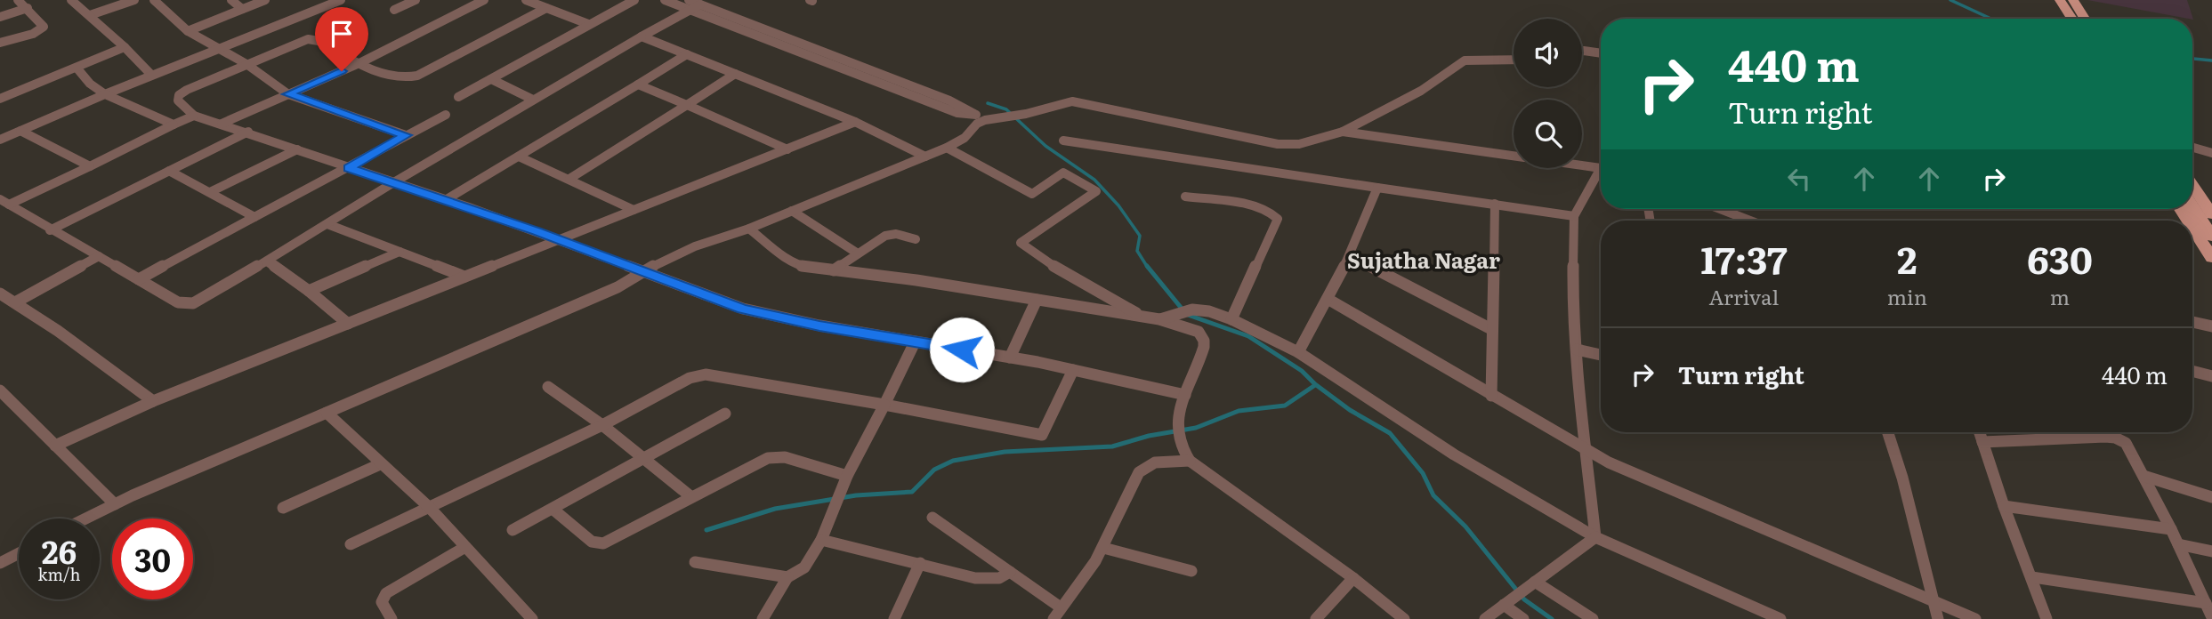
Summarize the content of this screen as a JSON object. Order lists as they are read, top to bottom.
{
  "districts": ["Sujatha Nagar"],
  "page": {
    "turn": ["440 m", "Turn right"],
    "eta": [
      "17:37",
      "Arrival",
      "2",
      "min",
      "630",
      "m"
    ],
    "list": [
      {
        "name": "Turn right",
        "value": "440 m"
      }
    ],
    "speed": "26 km/h",
    "limit": "30"
  }
}
